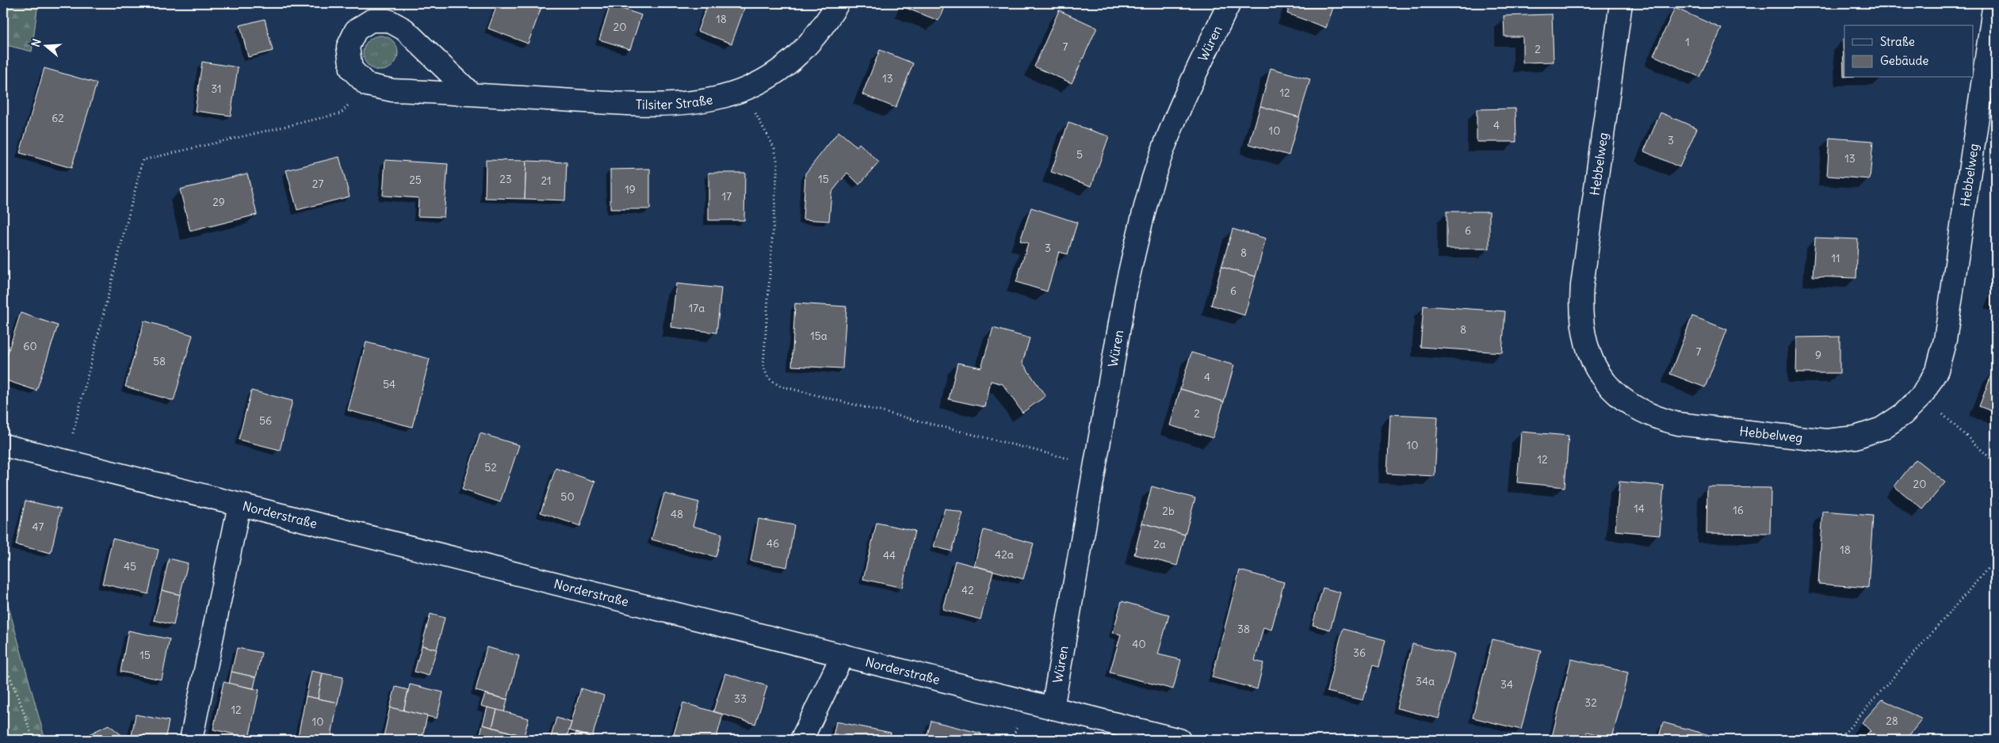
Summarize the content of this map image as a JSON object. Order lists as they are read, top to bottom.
{
  "streets": {
    "street": [
      "Würen",
      "Tilsiter Straße",
      "Hebbelweg",
      "Norderstraße"
    ]
  },
  "crossings": [
    ["Würen", "Norderstraße"]
  ],
  "house_numbers": [
    "18",
    "20",
    "1",
    "7",
    "2",
    "13",
    "31",
    "12",
    "62",
    "4",
    "10",
    "3",
    "5",
    "13",
    "23",
    "15",
    "25",
    "21",
    "27",
    "19",
    "17",
    "29",
    "6",
    "3",
    "8",
    "11",
    "6",
    "17a",
    "8",
    "15a",
    "60",
    "7",
    "9",
    "58",
    "4",
    "54",
    "2",
    "56",
    "10",
    "12",
    "52",
    "20",
    "50",
    "14",
    "16",
    "2b",
    "48",
    "47",
    "46",
    "2a",
    "18",
    "42a",
    "44",
    "45",
    "42",
    "38",
    "40",
    "36",
    "15",
    "34a",
    "34",
    "33",
    "32",
    "12",
    "28",
    "10"
  ],
  "legend": ["Straße", "Gebäude"],
  "north": "left"
}
